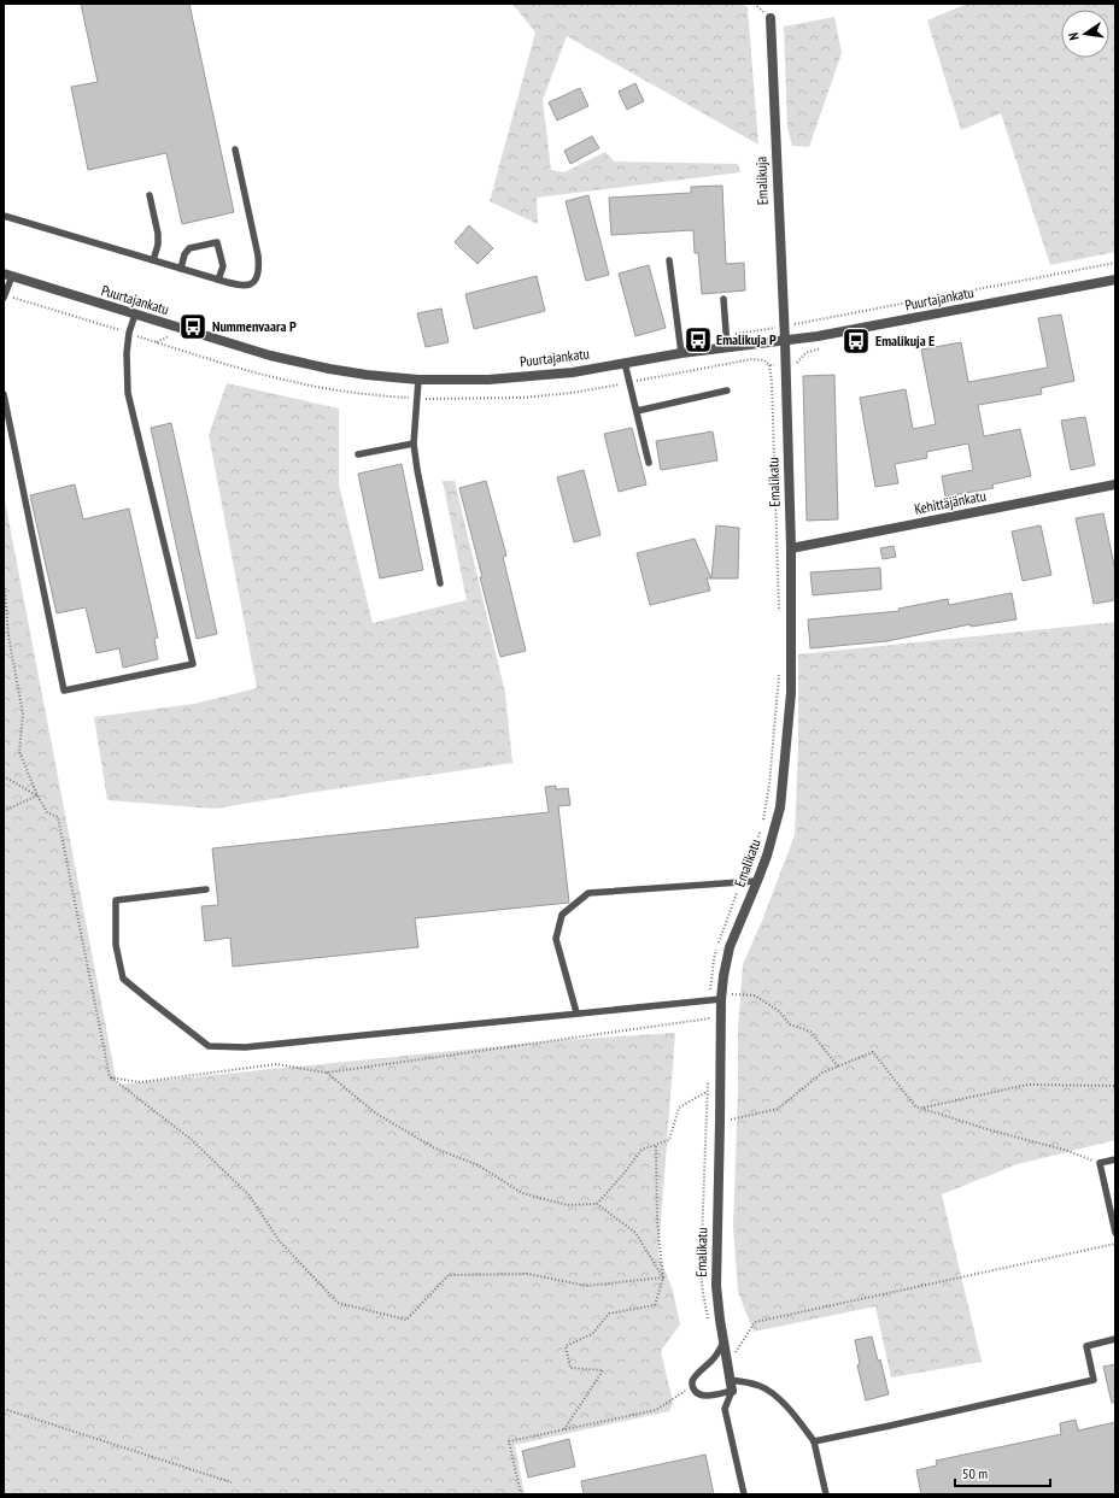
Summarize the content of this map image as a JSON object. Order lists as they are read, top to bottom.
{
  "streets": {
    "street": [
      "Emalikuja",
      "Puurtajankatu",
      "Emalikatu",
      "Kehittäjänkatu"
    ]
  },
  "crossings": [
    ["Emalikuja", "Puurtajankatu"],
    ["Emalikuja", "Emalikatu"],
    ["Puurtajankatu", "Emalikatu"],
    ["Emalikatu", "Kehittäjänkatu"]
  ],
  "places": {
    "bus stop": ["Nummenvaara P", "Emalikuja P", "Emalikuja E"]
  },
  "scale_bar": "50 m",
  "north": "left"
}
